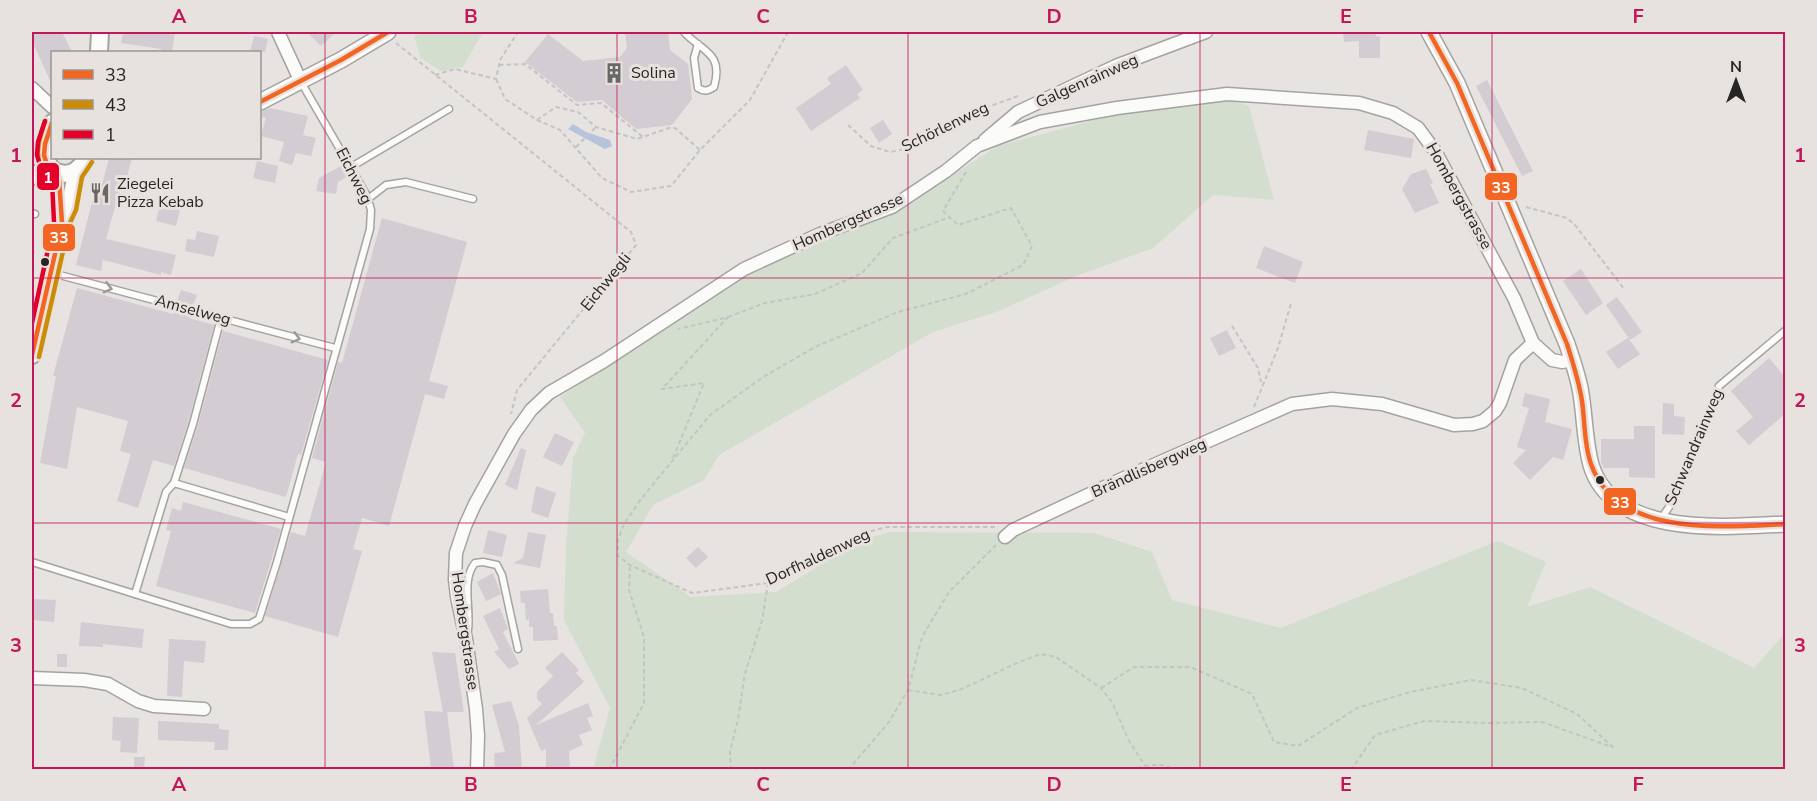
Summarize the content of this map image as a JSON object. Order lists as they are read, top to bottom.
{
  "streets": {
    "street": ["Galgenrainweg", "Hombergstrasse", "Brändlisbergweg"],
    "lane": ["Eichweg", "Amselweg", "Schwandrainweg"],
    "path": ["Schörlenweg", "Eichwegli", "Dorfhaldenweg"]
  },
  "crossings": [
    ["Galgenrainweg", "Hombergstrasse"],
    ["Eichweg", "Amselweg"],
    ["Hombergstrasse", "Brändlisbergweg"],
    ["Brändlisbergweg", "Dorfhaldenweg"]
  ],
  "one_way": ["Amselweg"],
  "places": {
    "building": ["Solina"],
    "restaurant": ["Ziegelei Pizza Kebab"]
  },
  "lines": ["transit line 33", "transit line 43", "transit line 1"],
  "legend": ["33", "43", "1"],
  "north": "top",
  "grid": {
    "columns": [
      "A",
      "B",
      "C",
      "D",
      "E",
      "F"
    ],
    "rows": ["1", "2", "3"]
  }
}
